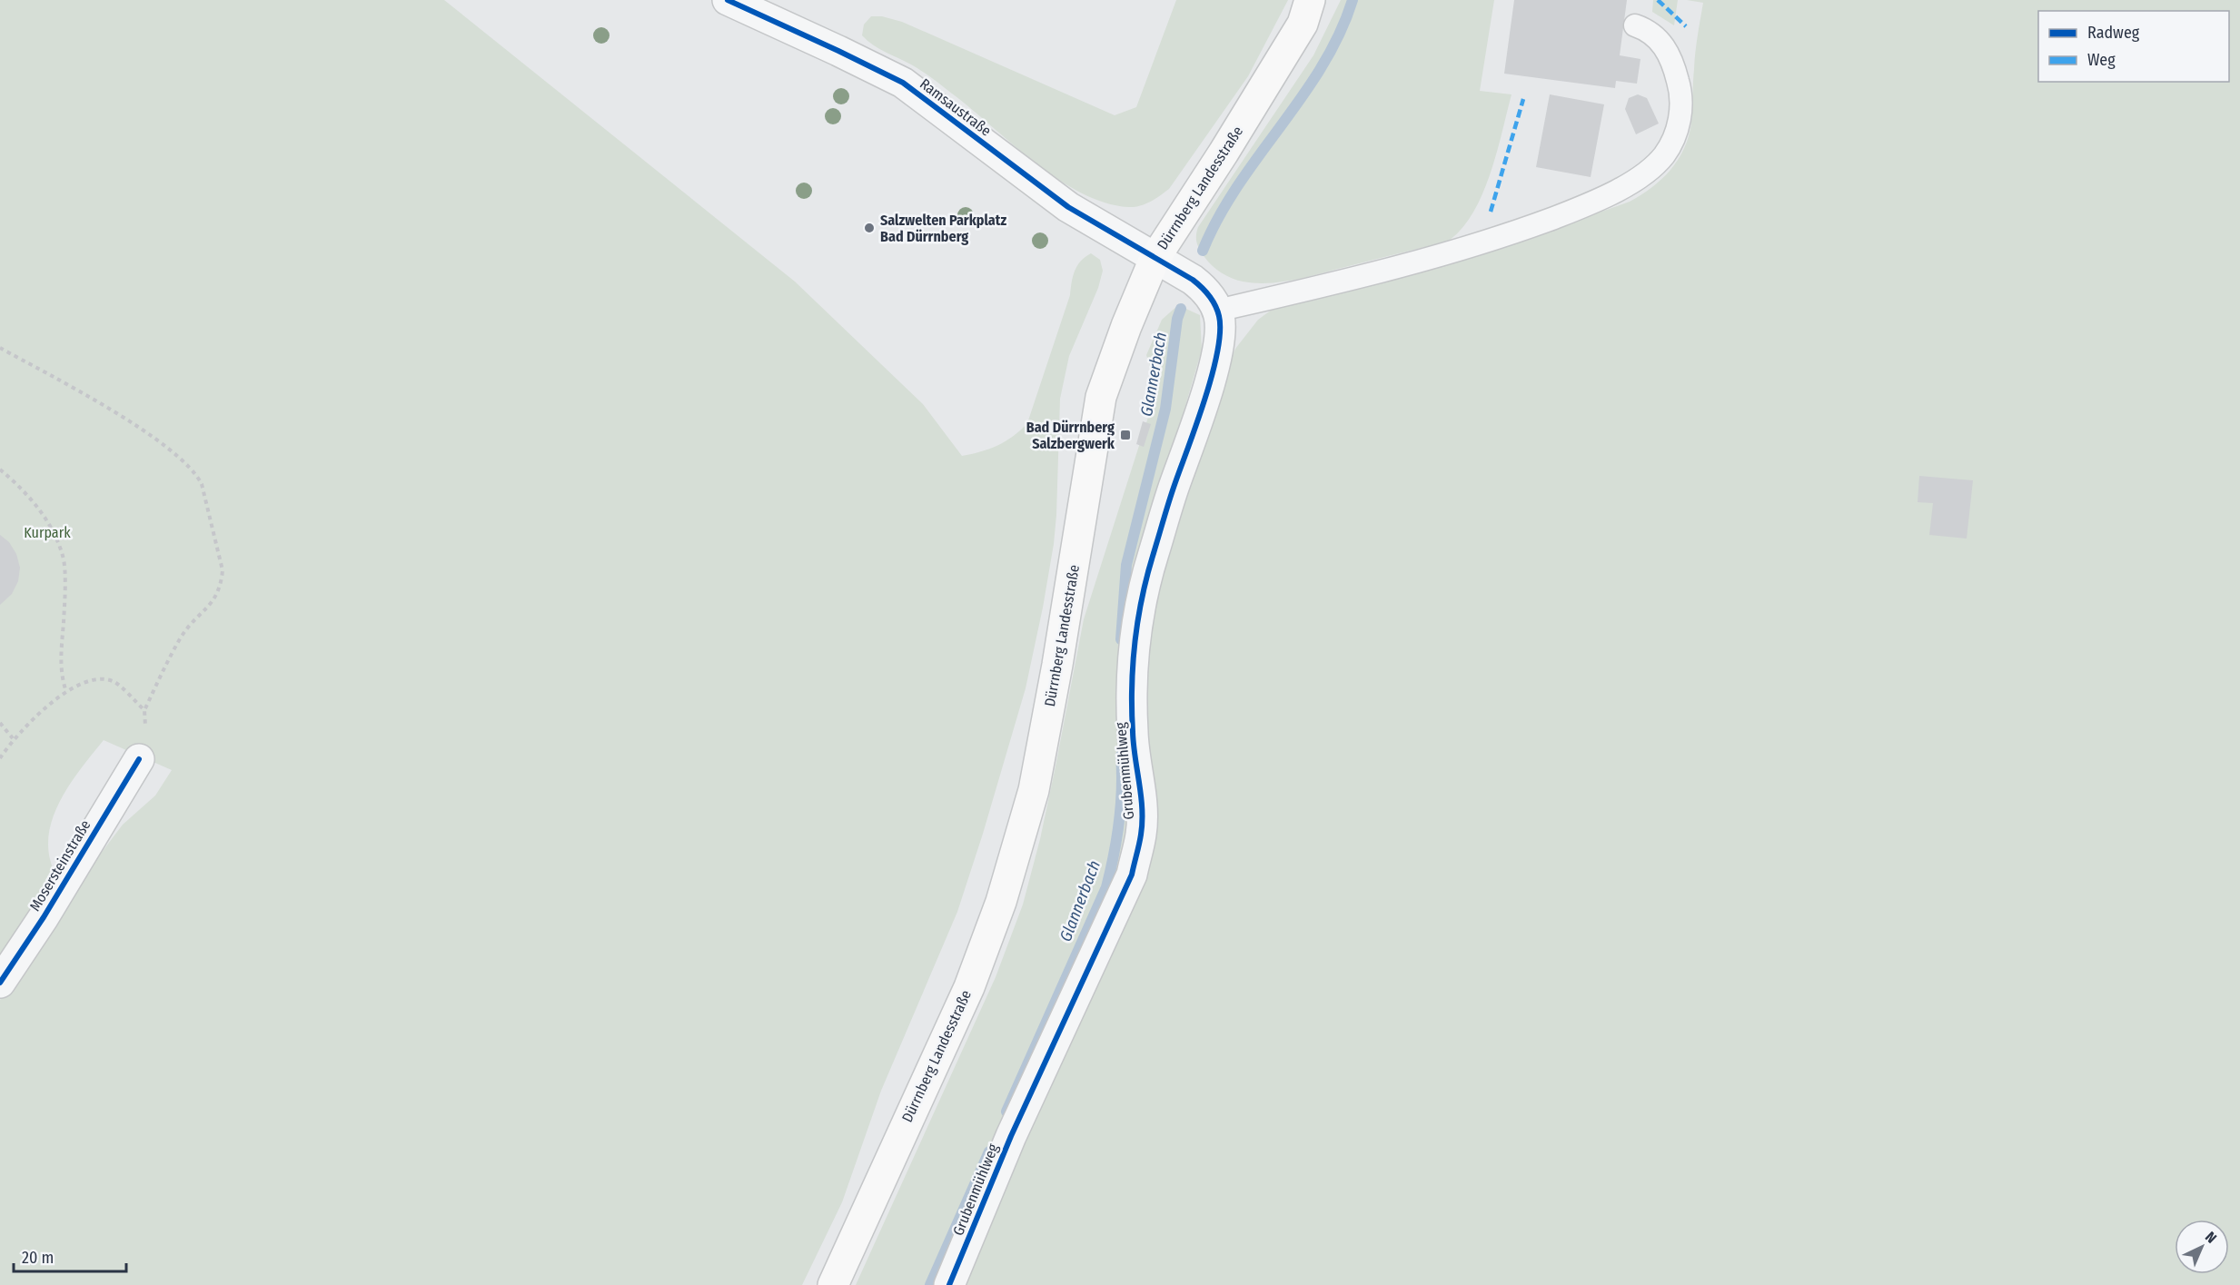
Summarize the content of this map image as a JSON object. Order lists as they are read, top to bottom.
{
  "streets": {
    "main road": ["Dürrnberg Landesstraße"],
    "street": ["Ramsaustraße", "Grubenmühlweg", "Mosersteinstraße"]
  },
  "crossings": [
    ["Ramsaustraße", "Dürrnberg Landesstraße"],
    ["Ramsaustraße", "Grubenmühlweg"],
    ["Dürrnberg Landesstraße", "Grubenmühlweg"]
  ],
  "water": ["Glannerbach"],
  "parks": ["Kurpark"],
  "places": {
    "other": ["Salzwelten Parkplatz Bad Dürrnberg"],
    "transit": ["Bad Dürrnberg Salzbergwerk"]
  },
  "legend": ["Radweg", "Weg"],
  "scale_bar": "20 m",
  "north": "top right"
}
